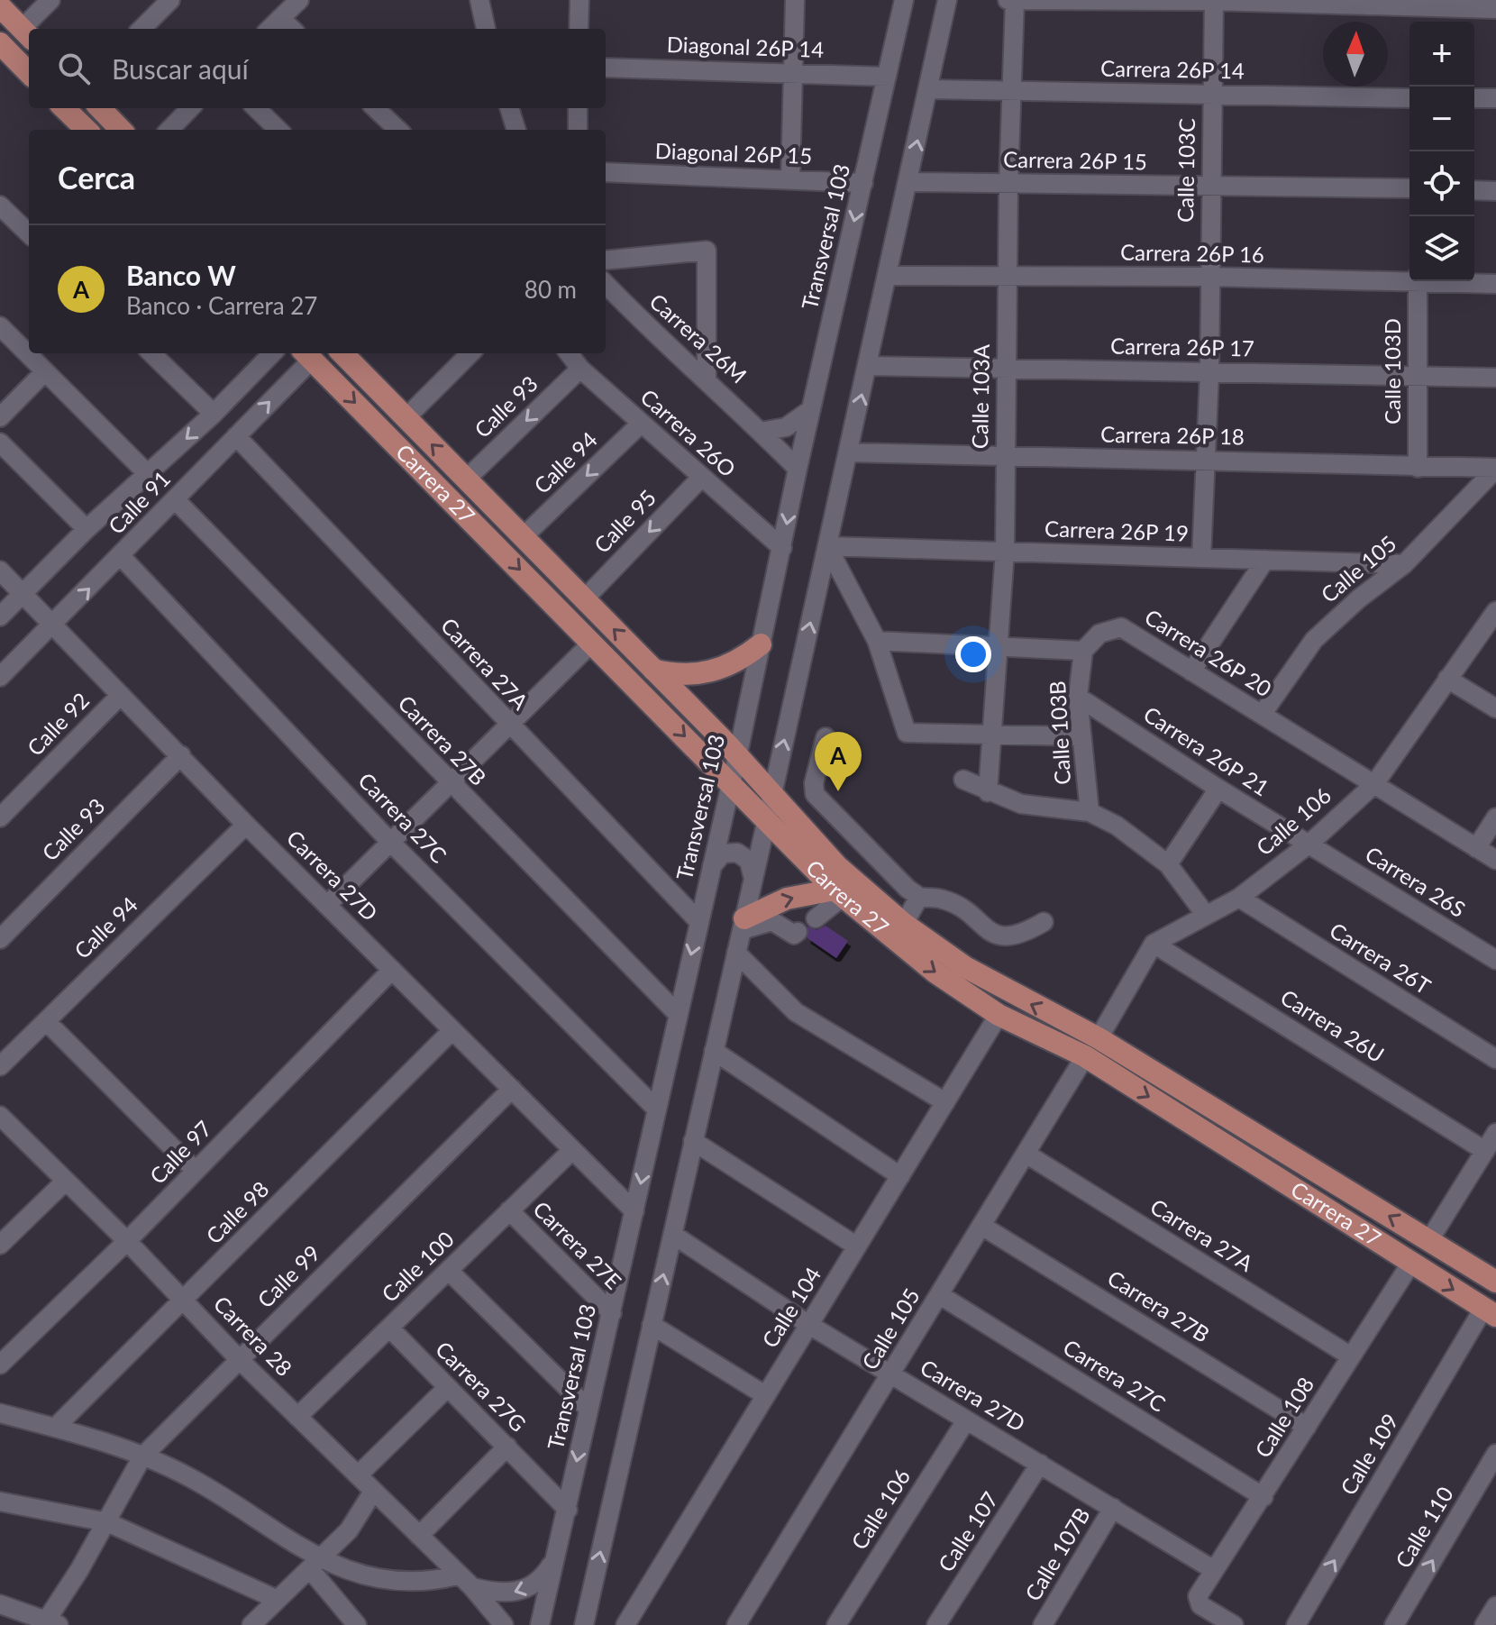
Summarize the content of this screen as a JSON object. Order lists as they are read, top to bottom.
{
  "streets": {
    "main road": ["Carrera 27"],
    "street": [
      "Diagonal 26P 14",
      "Carrera 26P 14",
      "Diagonal 26P 15",
      "Carrera 26P 15",
      "Calle 103C",
      "Transversal 103",
      "Carrera 26P 16",
      "Carrera 26M",
      "Carrera 26P 17",
      "Calle 103D",
      "Calle 103A",
      "Calle 93",
      "Carrera 26O",
      "Carrera 26P 18",
      "Calle 94",
      "Calle 91",
      "Calle 95",
      "Carrera 26P 19",
      "Calle 105",
      "Carrera 26P 20",
      "Carrera 27A",
      "Calle 92",
      "Calle 103B",
      "Carrera 27B",
      "Carrera 26P 21",
      "Carrera 27C",
      "Calle 106",
      "Carrera 27D",
      "Carrera 26S",
      "Carrera 26T",
      "Carrera 26U",
      "Calle 97",
      "Calle 98",
      "Carrera 27E",
      "Calle 100",
      "Calle 99",
      "Calle 104",
      "Carrera 28",
      "Carrera 27G",
      "Calle 108",
      "Calle 109",
      "Calle 110",
      "Calle 107",
      "Calle 107B"
    ]
  },
  "crossings": [
    ["Diagonal 26P 14", "Transversal 103"],
    ["Carrera 26P 14", "Calle 103C"],
    ["Carrera 26P 14", "Calle 103A"],
    ["Diagonal 26P 15", "Transversal 103"],
    ["Carrera 26P 15", "Calle 103C"],
    ["Carrera 26P 15", "Calle 103A"],
    ["Calle 103C", "Carrera 26P 16"],
    ["Calle 103C", "Carrera 26P 17"],
    ["Calle 103C", "Carrera 26P 18"],
    ["Calle 103C", "Carrera 26P 19"],
    ["Transversal 103", "Carrera 26M"],
    ["Transversal 103", "Carrera 26O"],
    ["Transversal 103", "Carrera 27"],
    ["Transversal 103", "Calle 95"],
    ["Transversal 103", "Carrera 27A"],
    ["Transversal 103", "Carrera 27B"],
    ["Transversal 103", "Carrera 27C"],
    ["Transversal 103", "Carrera 27D"],
    ["Transversal 103", "Carrera 27E"],
    ["Transversal 103", "Carrera 28"],
    ["Transversal 103", "Carrera 27G"],
    ["Carrera 26P 16", "Calle 103A"],
    ["Carrera 26P 17", "Calle 103D"],
    ["Carrera 26P 17", "Calle 103A"],
    ["Calle 103D", "Carrera 26P 18"],
    ["Calle 103A", "Carrera 26P 18"],
    ["Calle 103A", "Carrera 26P 19"],
    ["Calle 93", "Carrera 26O"],
    ["Calle 93", "Carrera 27"],
    ["Calle 93", "Carrera 27D"],
    ["Carrera 26O", "Calle 94"],
    ["Carrera 26O", "Carrera 27"],
    ["Carrera 26O", "Calle 95"],
    ["Carrera 26P 18", "Calle 105"],
    ["Calle 94", "Carrera 27"],
    ["Calle 94", "Carrera 27D"],
    ["Carrera 27", "Calle 91"],
    ["Carrera 27", "Calle 95"],
    ["Carrera 27", "Calle 105"],
    ["Carrera 27", "Calle 106"],
    ["Carrera 27", "Calle 104"],
    ["Carrera 27", "Calle 108"],
    ["Carrera 27", "Calle 109"],
    ["Calle 91", "Carrera 27A"],
    ["Calle 91", "Carrera 27B"],
    ["Calle 91", "Carrera 27C"],
    ["Calle 91", "Carrera 27D"],
    ["Carrera 26P 19", "Calle 105"],
    ["Calle 105", "Carrera 26P 20"],
    ["Calle 105", "Carrera 27A"],
    ["Calle 105", "Carrera 27B"],
    ["Calle 105", "Carrera 27C"],
    ["Calle 105", "Carrera 27D"],
    ["Carrera 26P 20", "Calle 103B"],
    ["Carrera 26P 20", "Calle 106"],
    ["Carrera 27A", "Calle 108"],
    ["Calle 92", "Carrera 27D"],
    ["Calle 103B", "Carrera 26P 21"],
    ["Carrera 27B", "Calle 108"],
    ["Carrera 26P 21", "Calle 106"],
    ["Carrera 26P 21", "Carrera 26S"],
    ["Carrera 27C", "Calle 108"],
    ["Calle 106", "Carrera 27D"],
    ["Calle 106", "Carrera 26S"],
    ["Calle 106", "Carrera 26T"],
    ["Calle 106", "Carrera 26U"],
    ["Carrera 27D", "Calle 97"],
    ["Carrera 27D", "Calle 98"],
    ["Carrera 27D", "Calle 100"],
    ["Carrera 27D", "Calle 99"],
    ["Carrera 27D", "Calle 104"],
    ["Carrera 27D", "Calle 108"],
    ["Carrera 27D", "Calle 107"],
    ["Carrera 27D", "Calle 107B"],
    ["Calle 97", "Carrera 28"],
    ["Calle 98", "Carrera 28"],
    ["Carrera 27E", "Calle 100"],
    ["Calle 100", "Carrera 28"],
    ["Calle 100", "Carrera 27G"],
    ["Calle 99", "Carrera 28"],
    ["Carrera 28", "Carrera 27G"]
  ],
  "one_way": ["Calle 95", "Calle 109", "Calle 110"],
  "north": "top",
  "page": {
    "map_buttons": ["+", "−"],
    "search": "Buscar aquí",
    "heading": "Cerca",
    "list": [
      {
        "mark": "A",
        "name": "Banco W",
        "note": "Banco · Carrera 27",
        "value": "80 m"
      }
    ],
    "pins": "A"
  }
}
